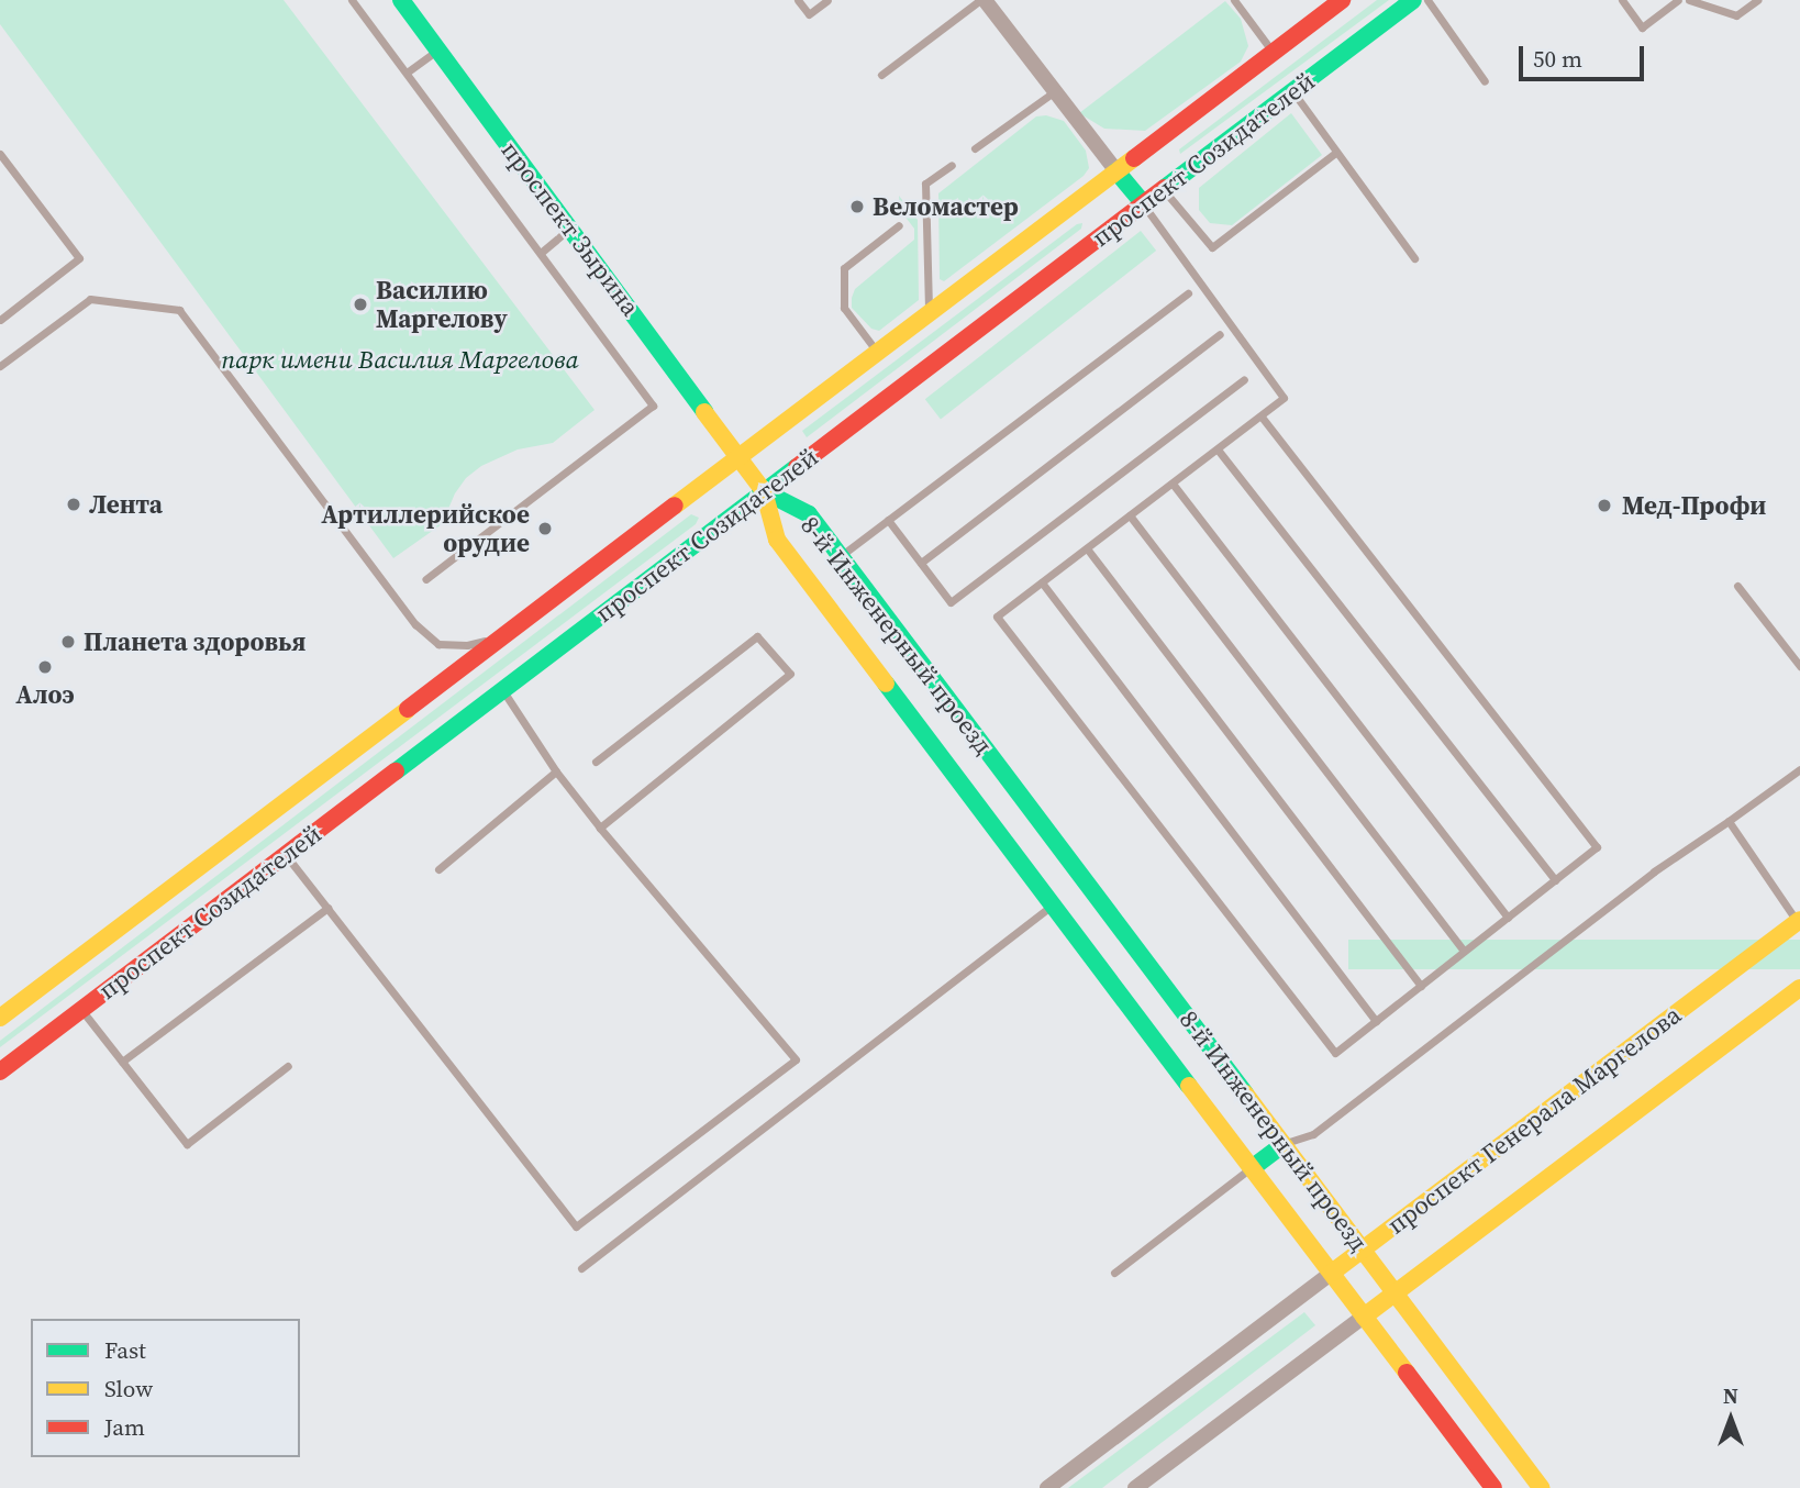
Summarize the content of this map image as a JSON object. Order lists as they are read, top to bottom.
{
  "streets": {
    "street": [
      "проспект Созидателей",
      "проспект Зырина",
      "8-й Инженерный проезд",
      "проспект Генерала Маргелова"
    ]
  },
  "crossings": [
    ["проспект Созидателей", "проспект Зырина"],
    ["проспект Созидателей", "8-й Инженерный проезд"],
    ["проспект Зырина", "8-й Инженерный проезд"],
    ["8-й Инженерный проезд", "проспект Генерала Маргелова"]
  ],
  "parks": ["парк имени Василия Маргелова"],
  "places": [
    "Веломастер",
    "Василию Маргелову",
    "Лента",
    "Мед-Профи",
    "Артиллерийское орудие",
    "Планета здоровья",
    "Алоэ"
  ],
  "legend": ["Fast", "Slow", "Jam"],
  "scale_bar": "50 m",
  "north": "top"
}
